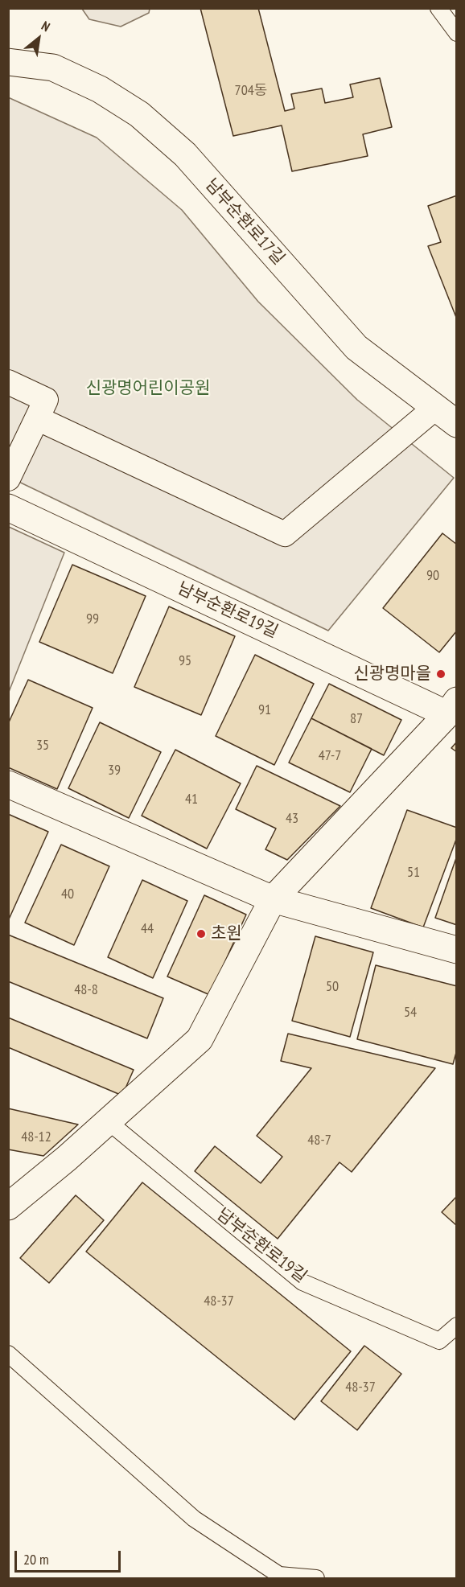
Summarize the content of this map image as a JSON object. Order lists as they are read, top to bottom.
{
  "streets": {
    "street": ["남부순환로17길", "남부순환로19길"]
  },
  "parks": ["신광명어린이공원"],
  "places": ["신광명마을", "초원"],
  "house_numbers": [
    "704동",
    "90",
    "99",
    "95",
    "91",
    "87",
    "35",
    "47-7",
    "39",
    "41",
    "43",
    "51",
    "40",
    "44",
    "50",
    "48-8",
    "54",
    "48-12",
    "48-7",
    "48-37",
    "48-37"
  ],
  "scale_bar": "20 m",
  "north": "top right"
}
